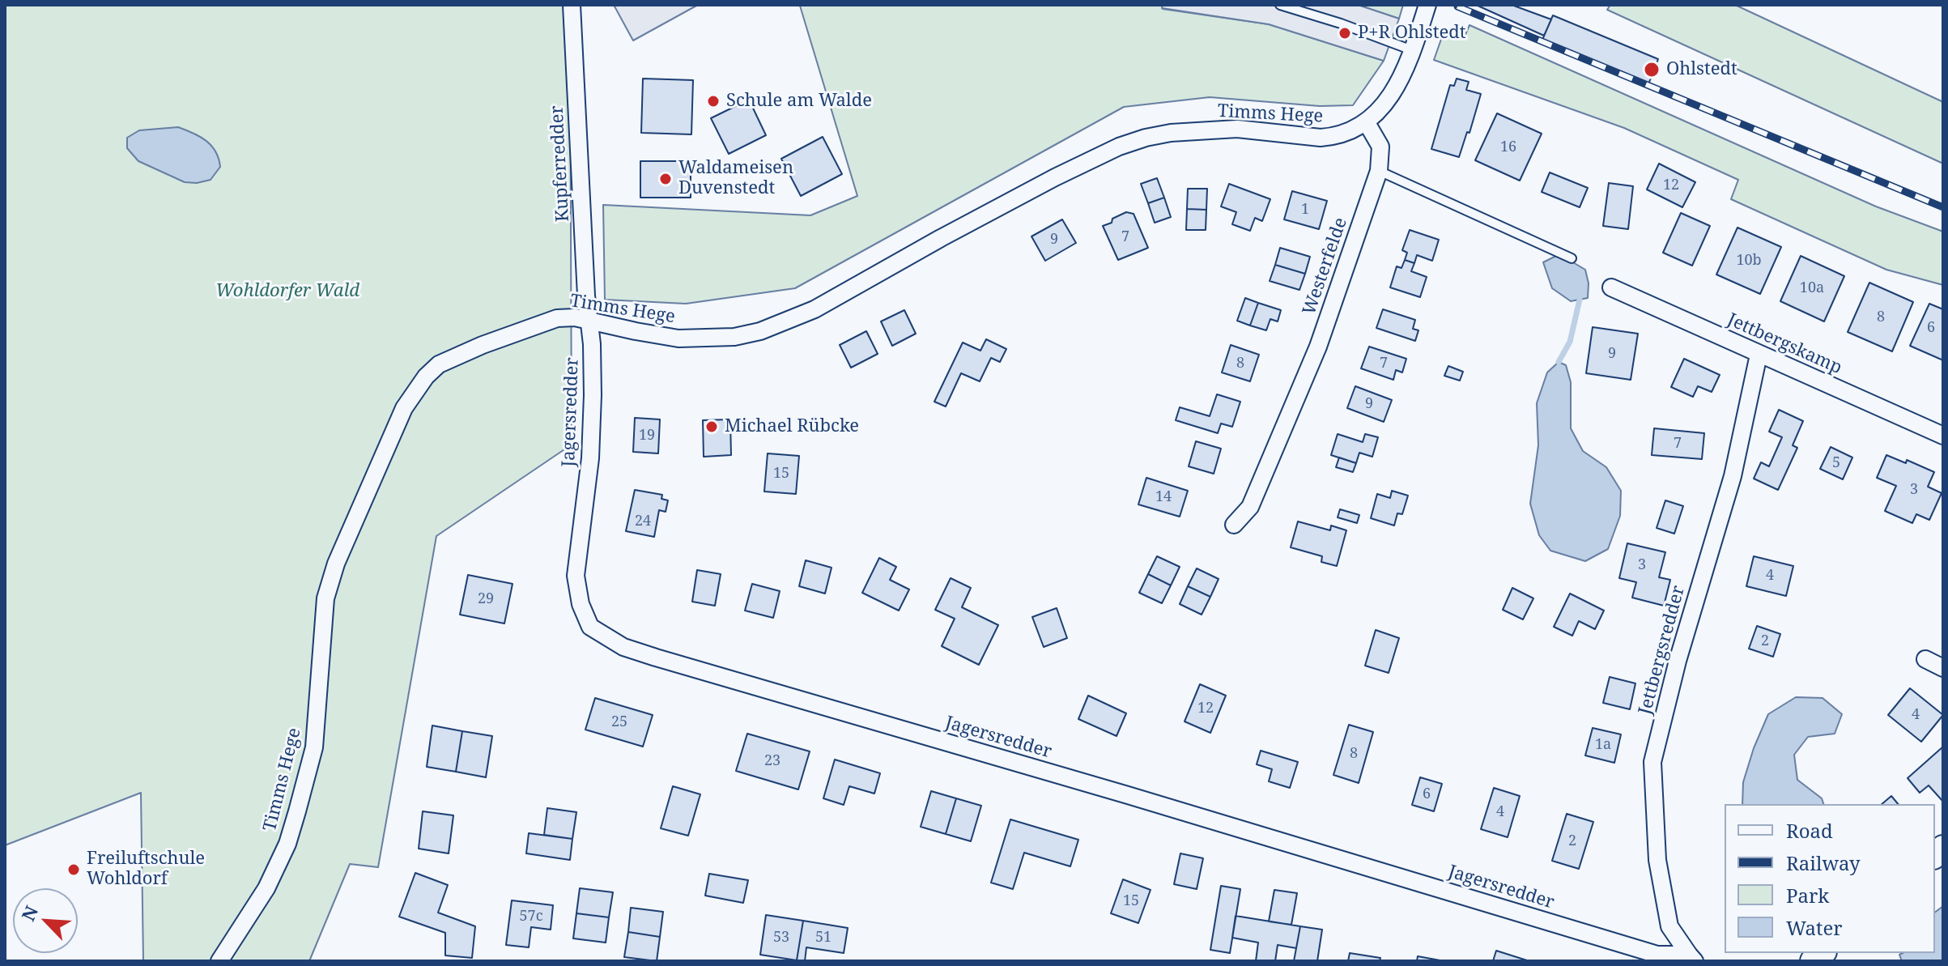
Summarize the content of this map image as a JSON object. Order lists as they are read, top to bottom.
{
  "streets": {
    "street": [
      "Timms Hege",
      "Kupferredder",
      "Westerfelde",
      "Jettbergskamp",
      "Jagersredder",
      "Jettbergsredder"
    ]
  },
  "crossings": [
    ["Timms Hege", "Kupferredder"],
    ["Timms Hege", "Westerfelde"],
    ["Timms Hege", "Jagersredder"],
    ["Kupferredder", "Jagersredder"],
    ["Jettbergskamp", "Jettbergsredder"],
    ["Jagersredder", "Jettbergsredder"]
  ],
  "parks": ["Wohldorfer Wald"],
  "places": [
    "P+R Ohlstedt",
    "Ohlstedt",
    "Schule am Walde",
    "Waldameisen Duvenstedt",
    "Michael Rübcke",
    "Freiluftschule Wohldorf"
  ],
  "house_numbers": [
    "16",
    "12",
    "1",
    "7",
    "9",
    "10b",
    "10a",
    "8",
    "6",
    "9",
    "8",
    "7",
    "9",
    "19",
    "7",
    "5",
    "15",
    "3",
    "14",
    "24",
    "3",
    "4",
    "29",
    "2",
    "12",
    "4",
    "25",
    "1a",
    "8",
    "23",
    "6",
    "4",
    "2",
    "15",
    "57c",
    "53",
    "51"
  ],
  "legend": [
    "Road",
    "Railway",
    "Park",
    "Water"
  ],
  "north": "top left"
}
